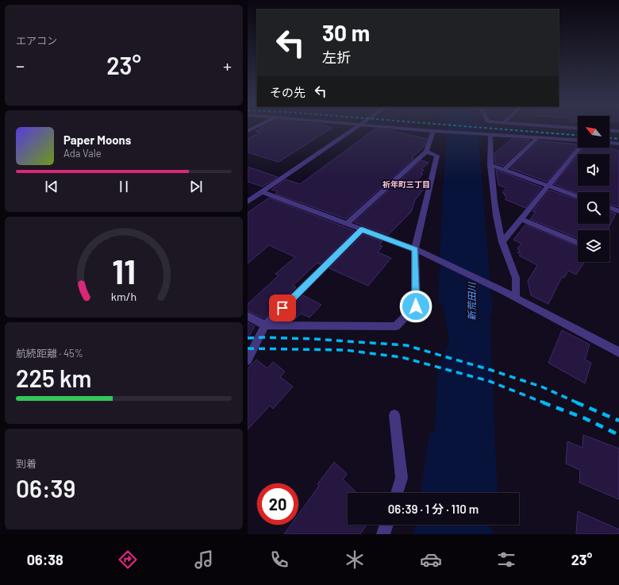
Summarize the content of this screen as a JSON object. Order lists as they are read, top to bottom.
{
  "districts": ["祈年町三丁目"],
  "water": ["新荒田川"],
  "north": "top left",
  "page": {
    "tile": [
      "エアコン",
      ["航続距離 · 45%", "225 km"],
      ["到着", "06:39"]
    ],
    "turn": ["30 m", "左折"],
    "heat": ["−", "23°", "+"],
    "then": "その先",
    "song": ["Paper Moons", "Ada Vale"],
    "limit": "20",
    "trip": "06:39 · 1 分 · 110 m",
    "tabs": ["06:38", "23°"],
    "gauge": ["11", "km/h"]
  }
}
